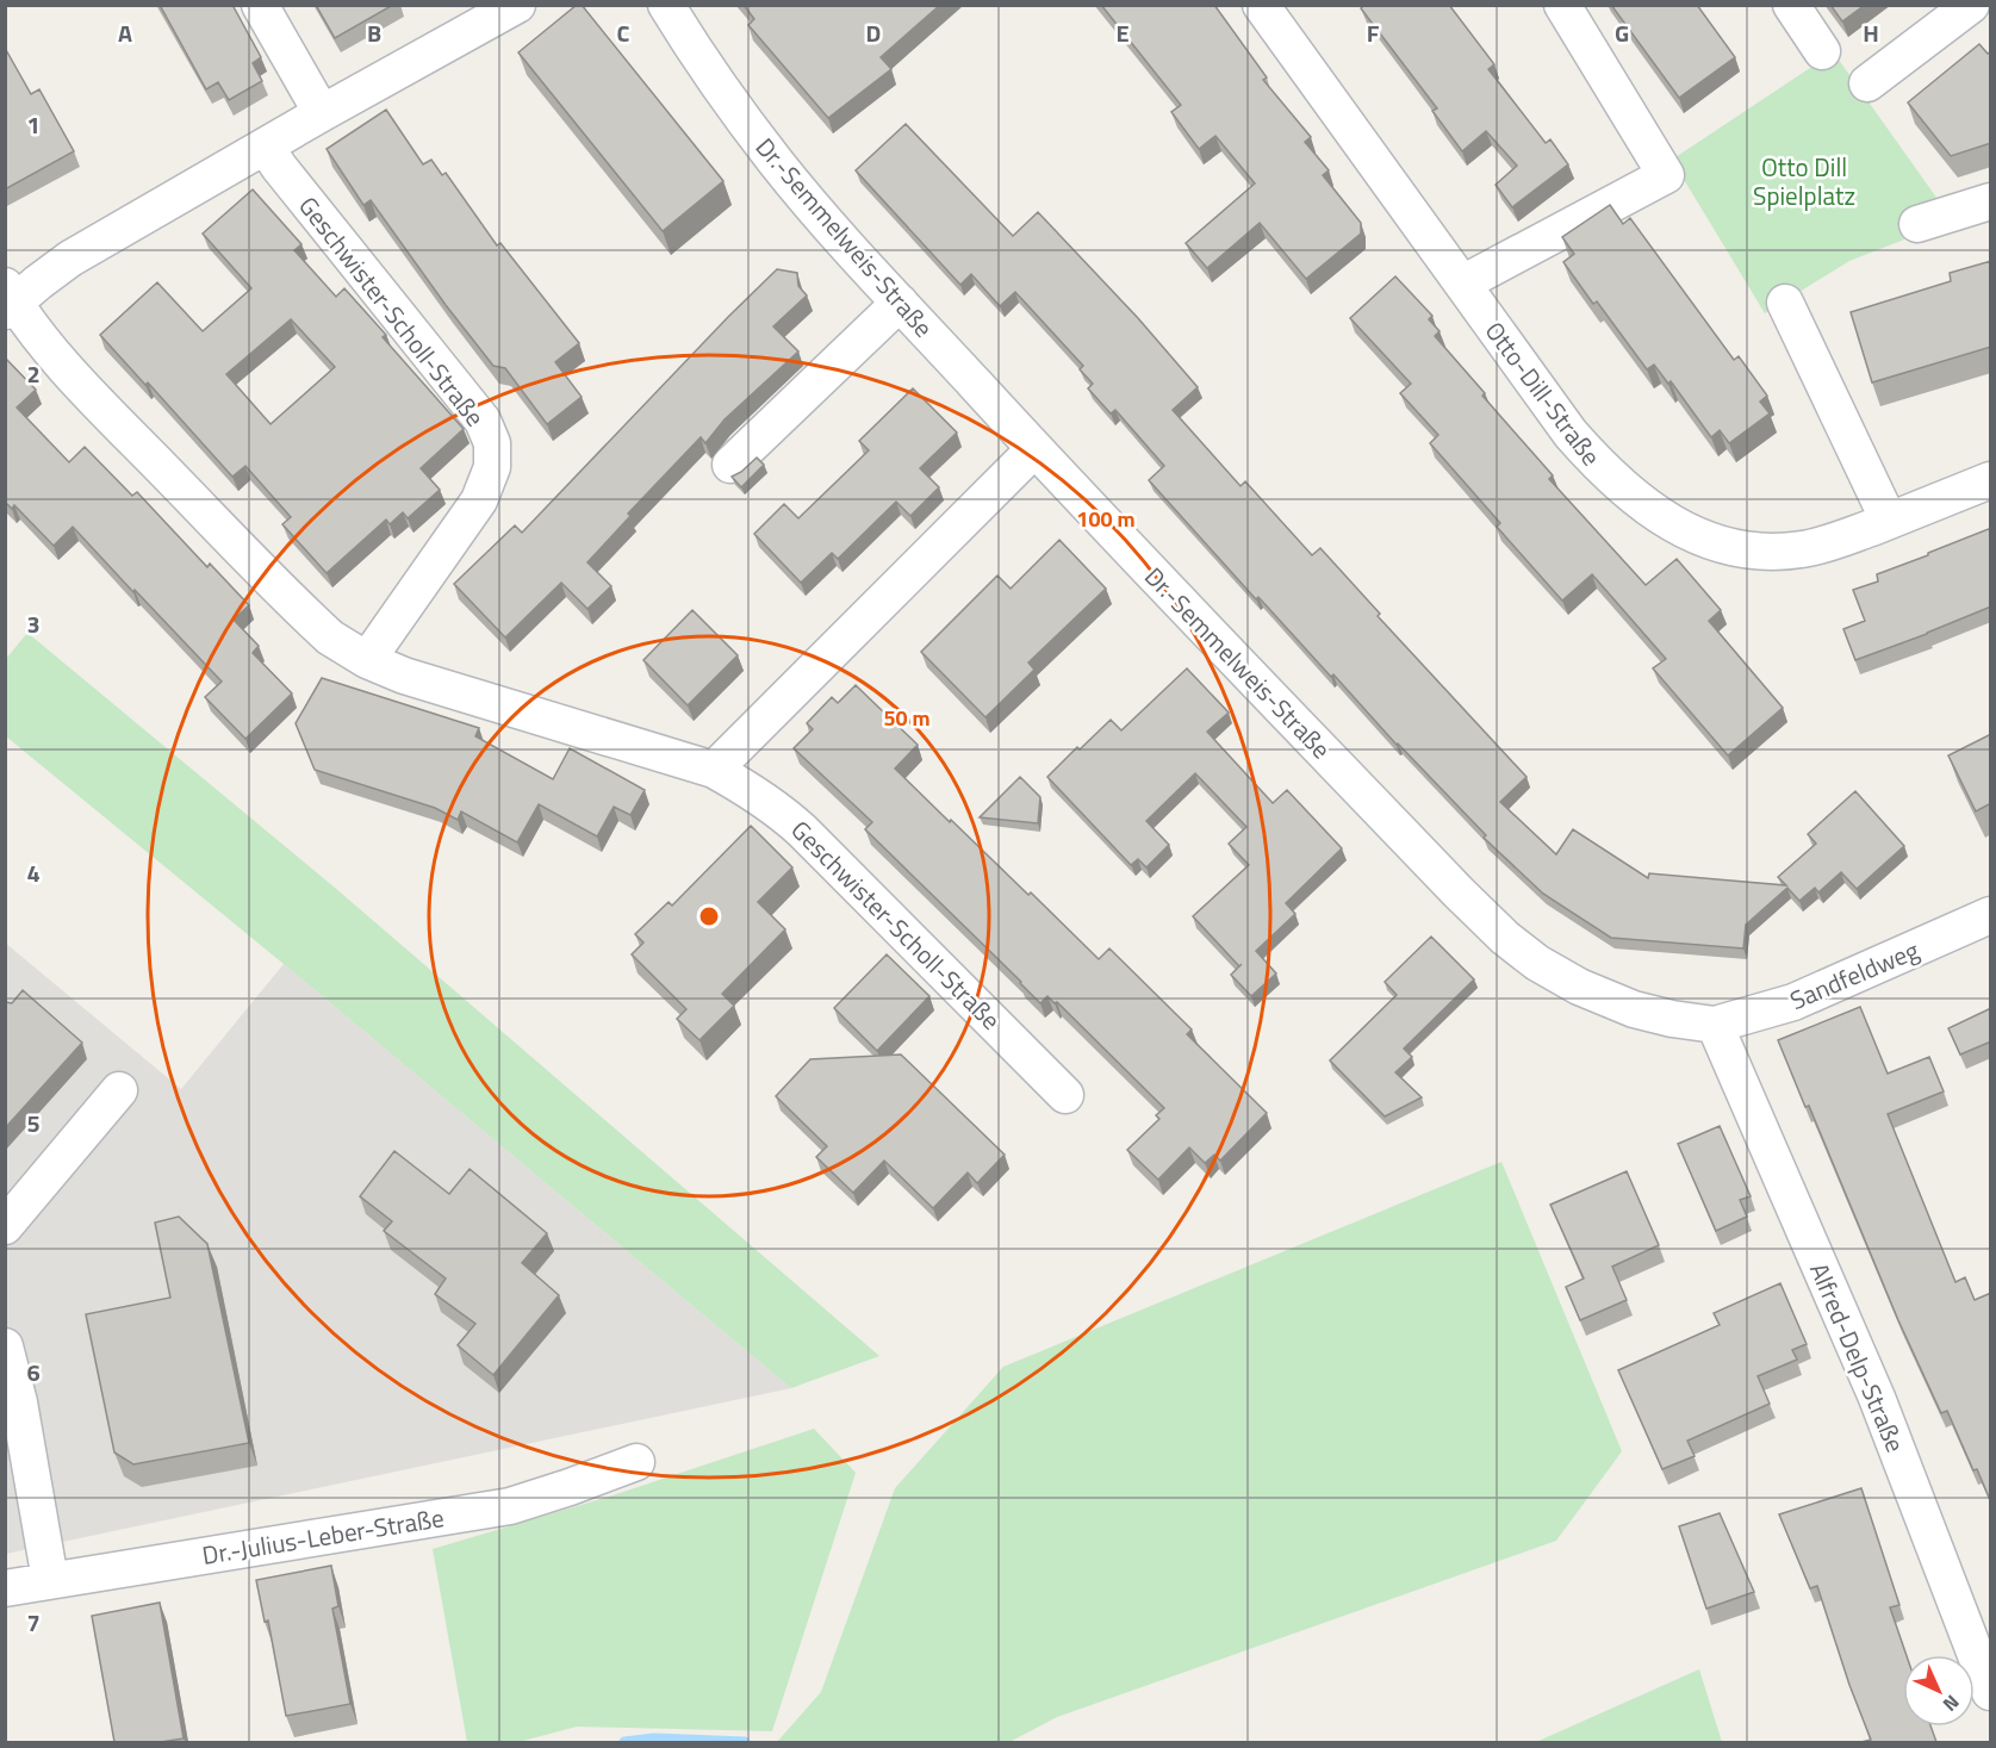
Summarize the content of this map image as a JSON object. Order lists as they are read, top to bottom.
{
  "streets": {
    "street": [
      "Dr.-Semmelweis-Straße",
      "Geschwister-Scholl-Straße",
      "Otto-Dill-Straße",
      "Sandfeldweg",
      "Alfred-Delp-Straße",
      "Dr.-Julius-Leber-Straße"
    ]
  },
  "crossings": [
    ["Dr.-Semmelweis-Straße", "Sandfeldweg"],
    ["Dr.-Semmelweis-Straße", "Alfred-Delp-Straße"],
    ["Sandfeldweg", "Alfred-Delp-Straße"]
  ],
  "parks": ["Otto Dill Spielplatz"],
  "north": "bottom right",
  "grid": {
    "columns": [
      "A",
      "B",
      "C",
      "D",
      "E",
      "F",
      "G",
      "H"
    ],
    "rows": [
      "1",
      "2",
      "3",
      "4",
      "5",
      "6",
      "7"
    ]
  },
  "rings": ["100 m", "50 m"]
}
